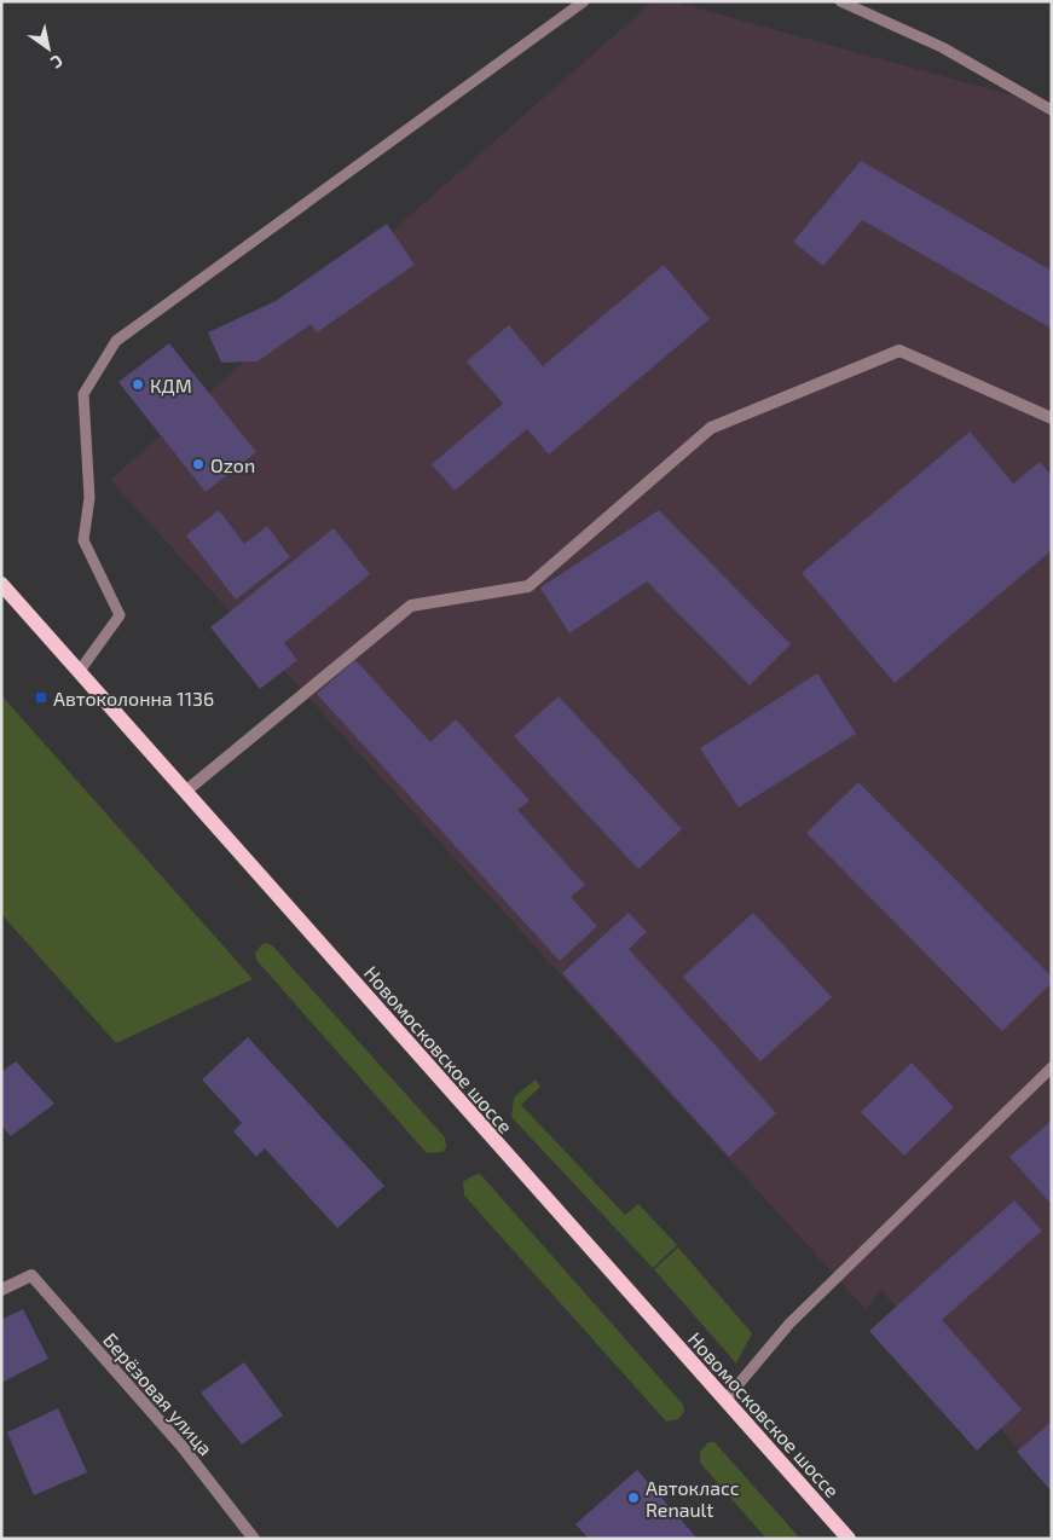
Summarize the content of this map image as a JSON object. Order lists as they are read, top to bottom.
{
  "streets": {
    "main road": ["Новомосковское шоссе"],
    "street": ["Берёзовая улица"]
  },
  "places": {
    "other": ["КДМ", "Ozon", "Автокласс Renault"],
    "transit": ["Автоколонна 1136"]
  },
  "north": "bottom right"
}
